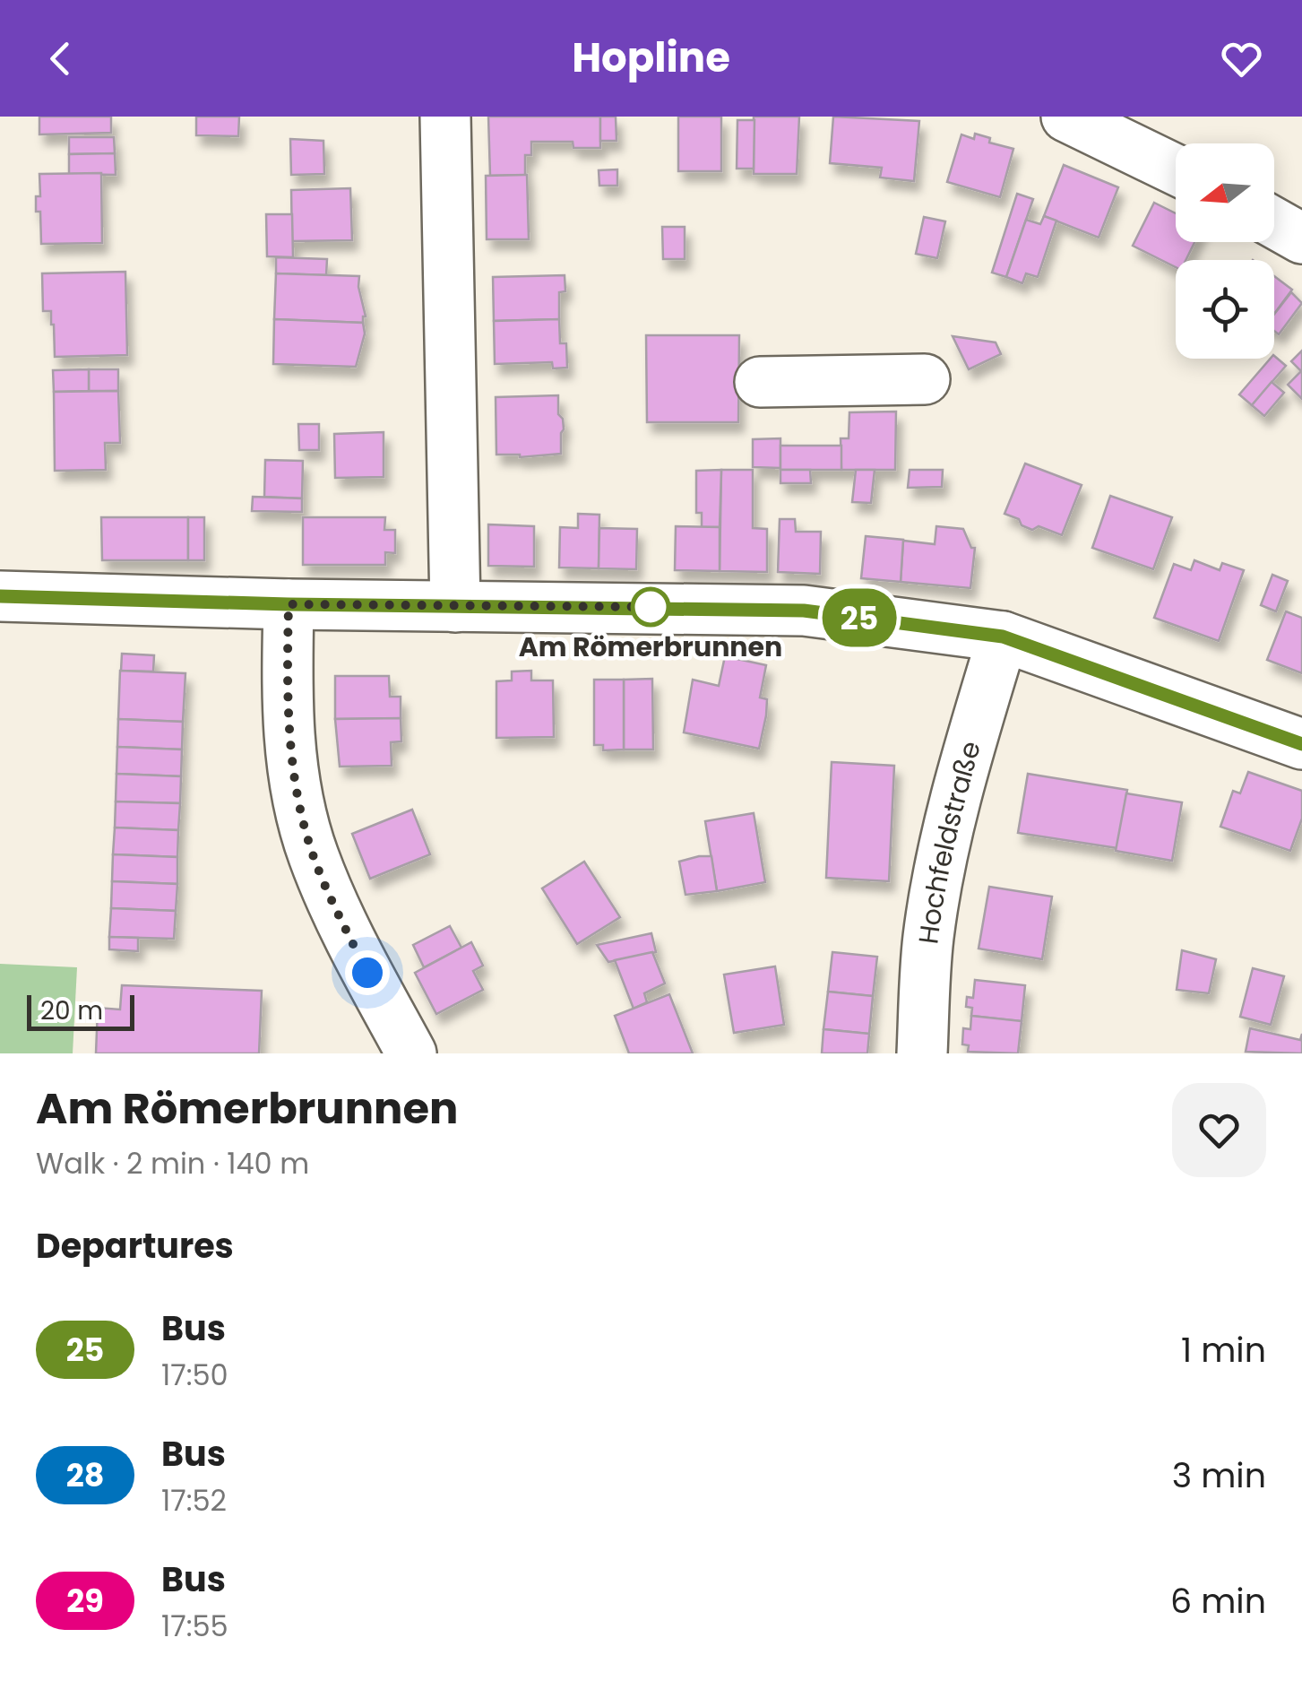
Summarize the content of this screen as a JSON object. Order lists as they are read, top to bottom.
{
  "streets": {
    "street": ["Hochfeldstraße"]
  },
  "places": ["Am Römerbrunnen"],
  "lines": ["bus line 25"],
  "scale_bar": "20 m",
  "north": "left",
  "page": {
    "header": "Hopline",
    "on_map": "25",
    "scale": "20 m",
    "heading": [
      ["Am Römerbrunnen", "Walk · 2 min · 140 m"],
      "Departures"
    ],
    "list": [
      {
        "mark": "25",
        "name": "Bus",
        "note": "17:50",
        "value": "1 min"
      },
      {
        "mark": "28",
        "name": "Bus",
        "note": "17:52",
        "value": "3 min"
      },
      {
        "mark": "29",
        "name": "Bus",
        "note": "17:55",
        "value": "6 min"
      }
    ]
  }
}
